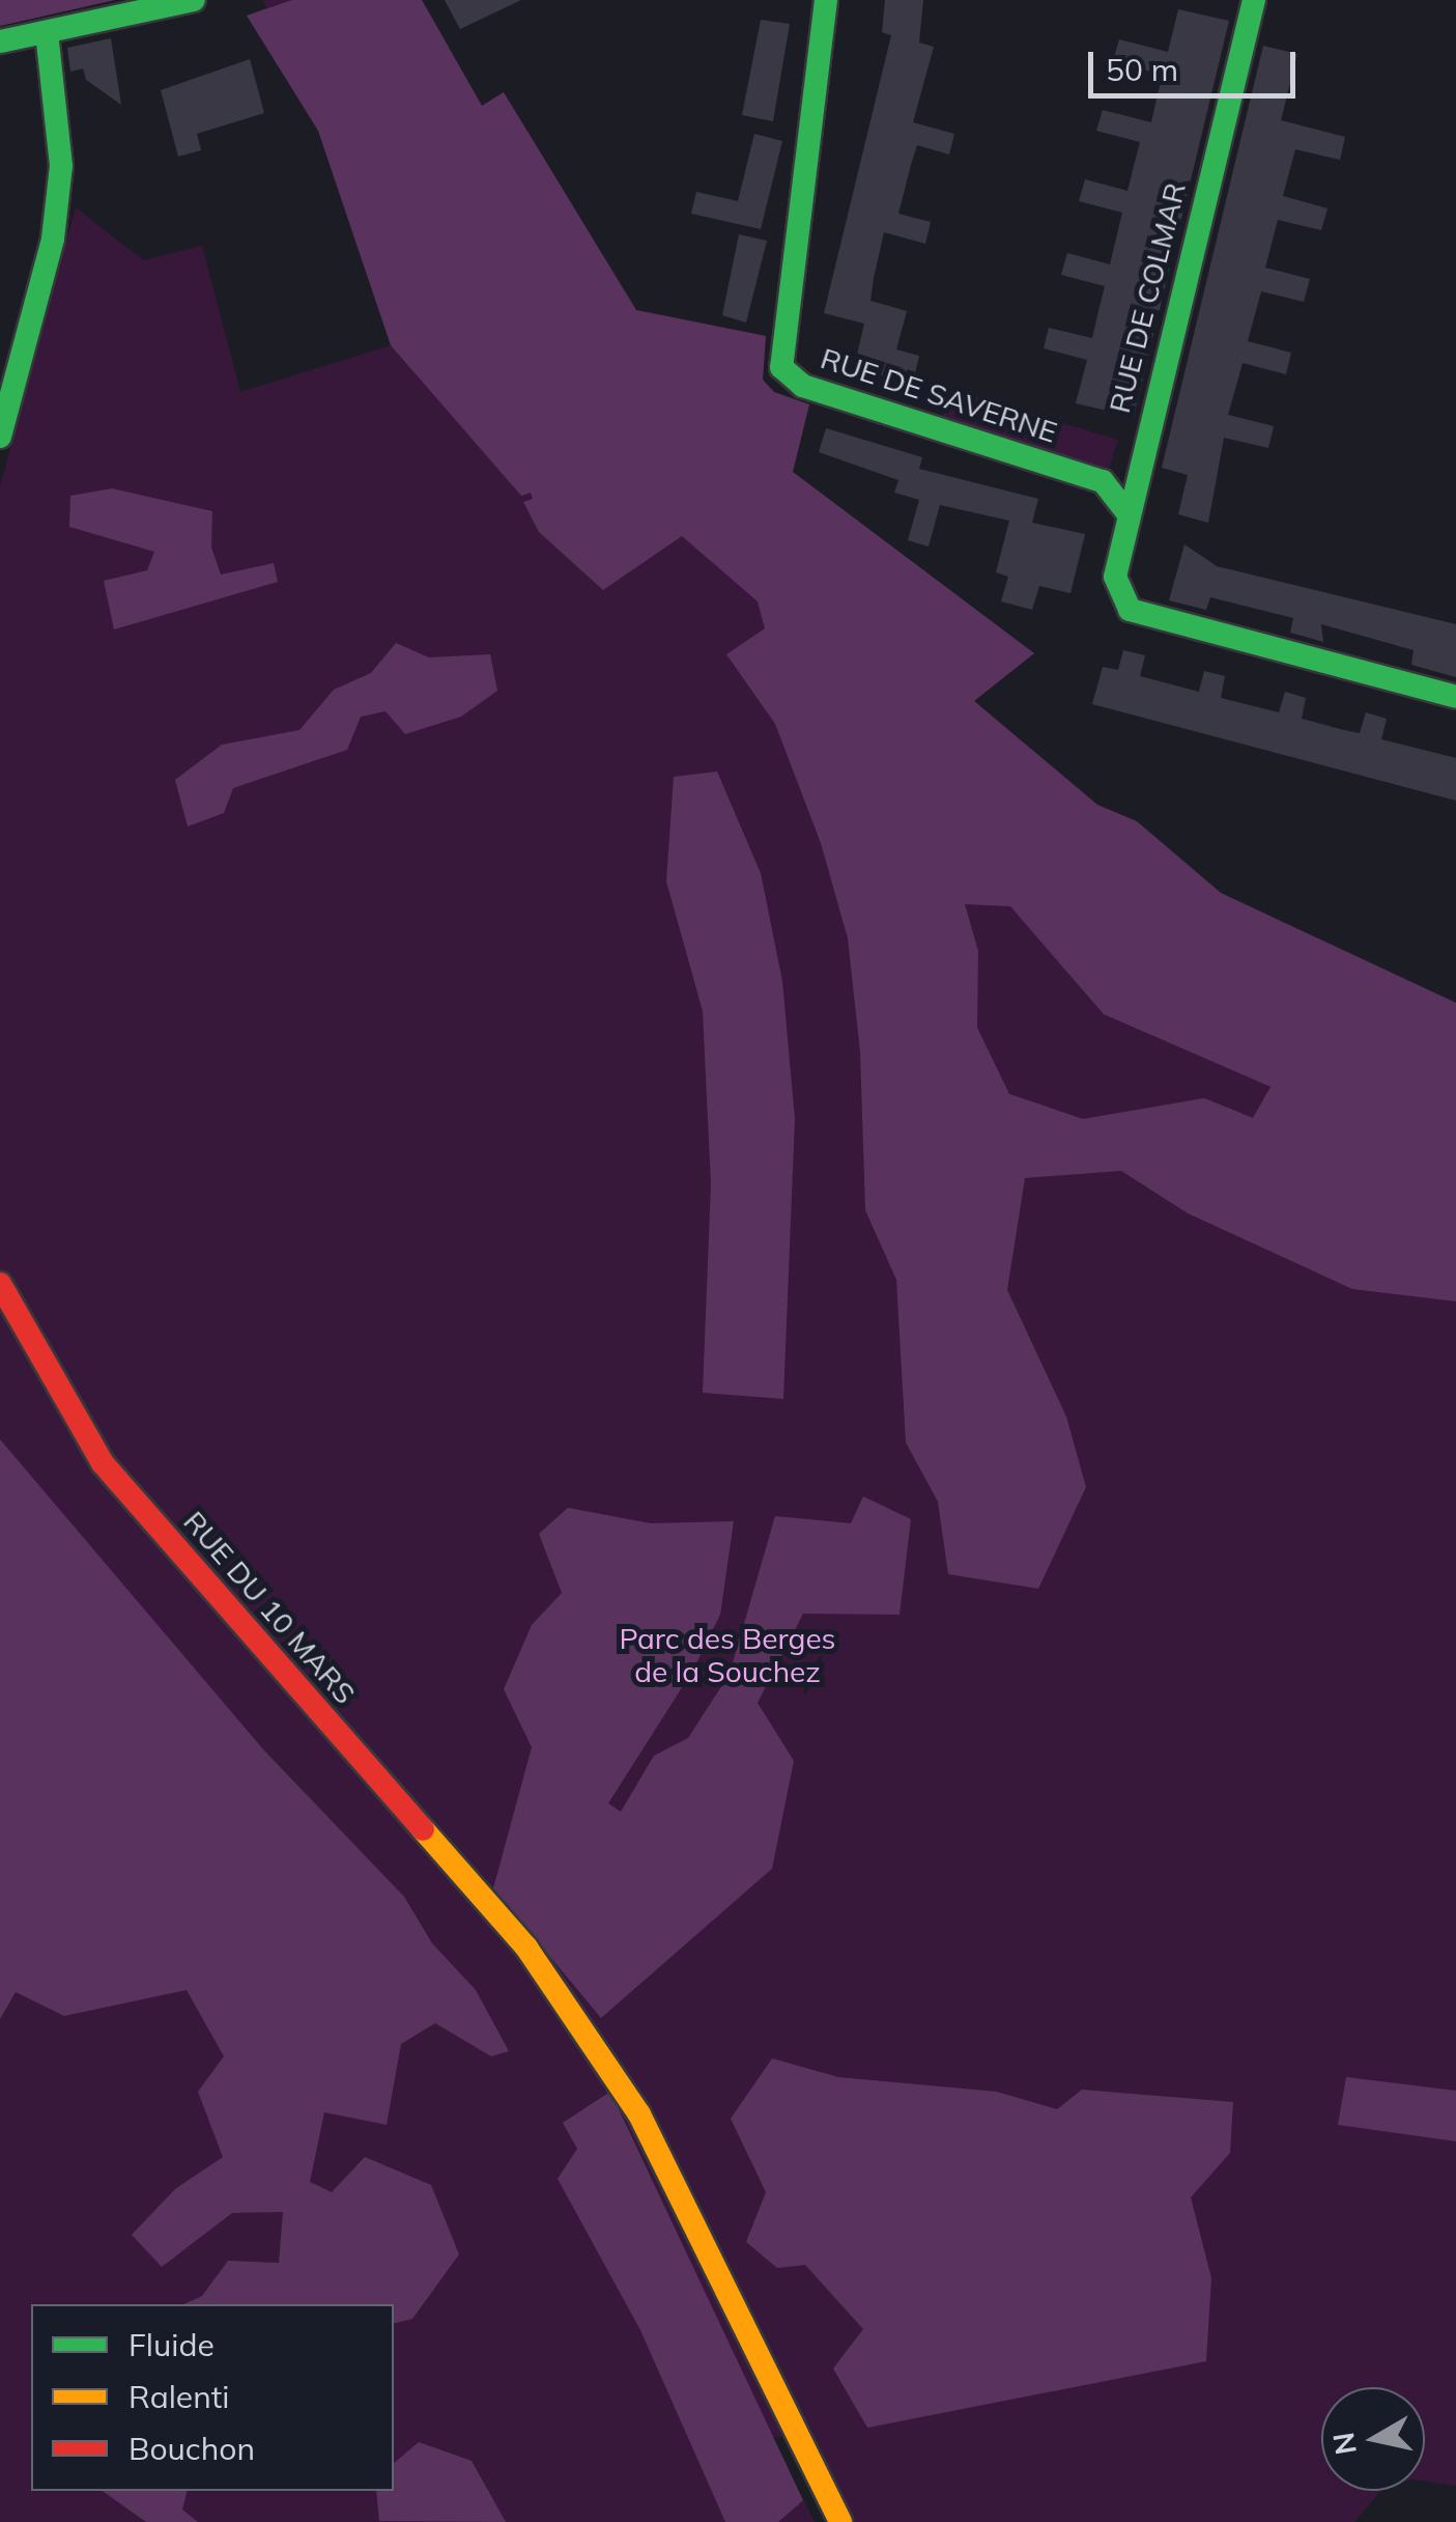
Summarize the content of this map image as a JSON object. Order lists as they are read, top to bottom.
{
  "streets": {
    "street": ["RUE DE COLMAR", "RUE DE SAVERNE", "RUE DU 10 MARS"]
  },
  "crossings": [
    ["RUE DE COLMAR", "RUE DE SAVERNE"]
  ],
  "parks": ["Parc des Berges de la Souchez"],
  "legend": ["Fluide", "Ralenti", "Bouchon"],
  "scale_bar": "50 m",
  "north": "left"
}
